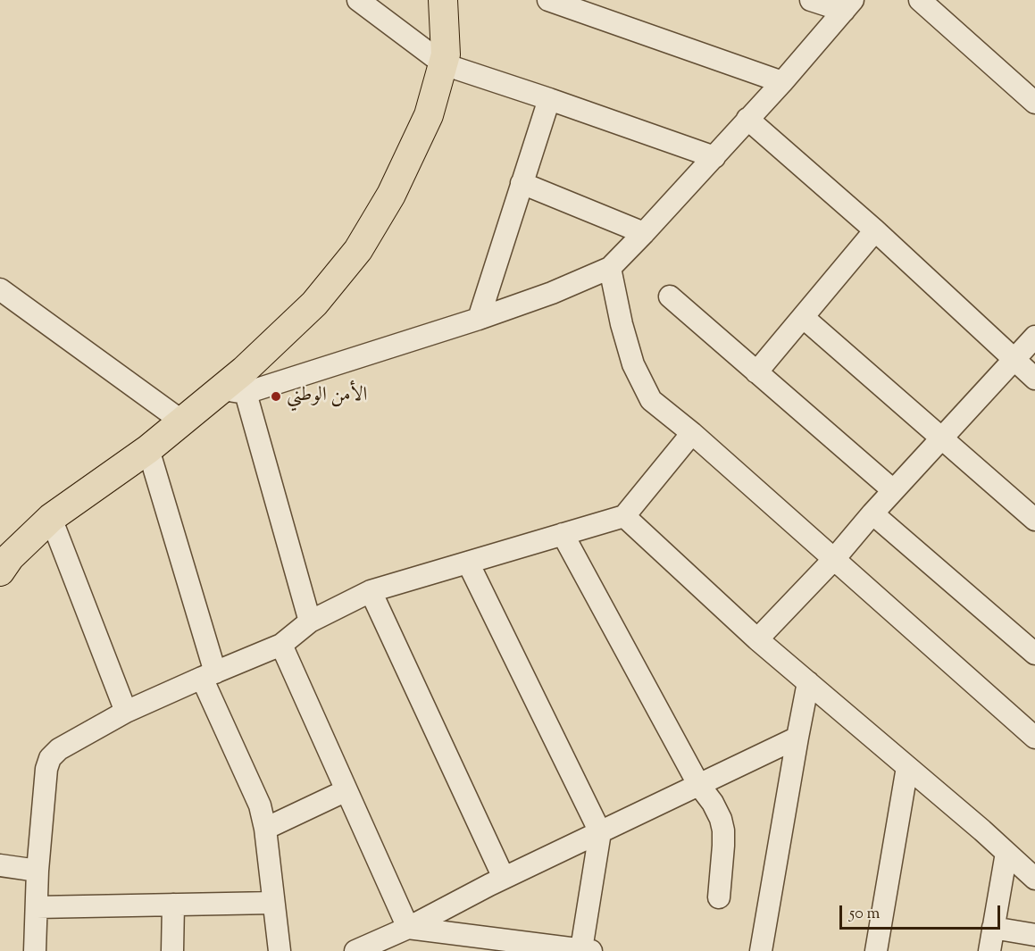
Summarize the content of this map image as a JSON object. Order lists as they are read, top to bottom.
{
  "places": ["الأمن الوطني"],
  "scale_bar": "50 m"
}
